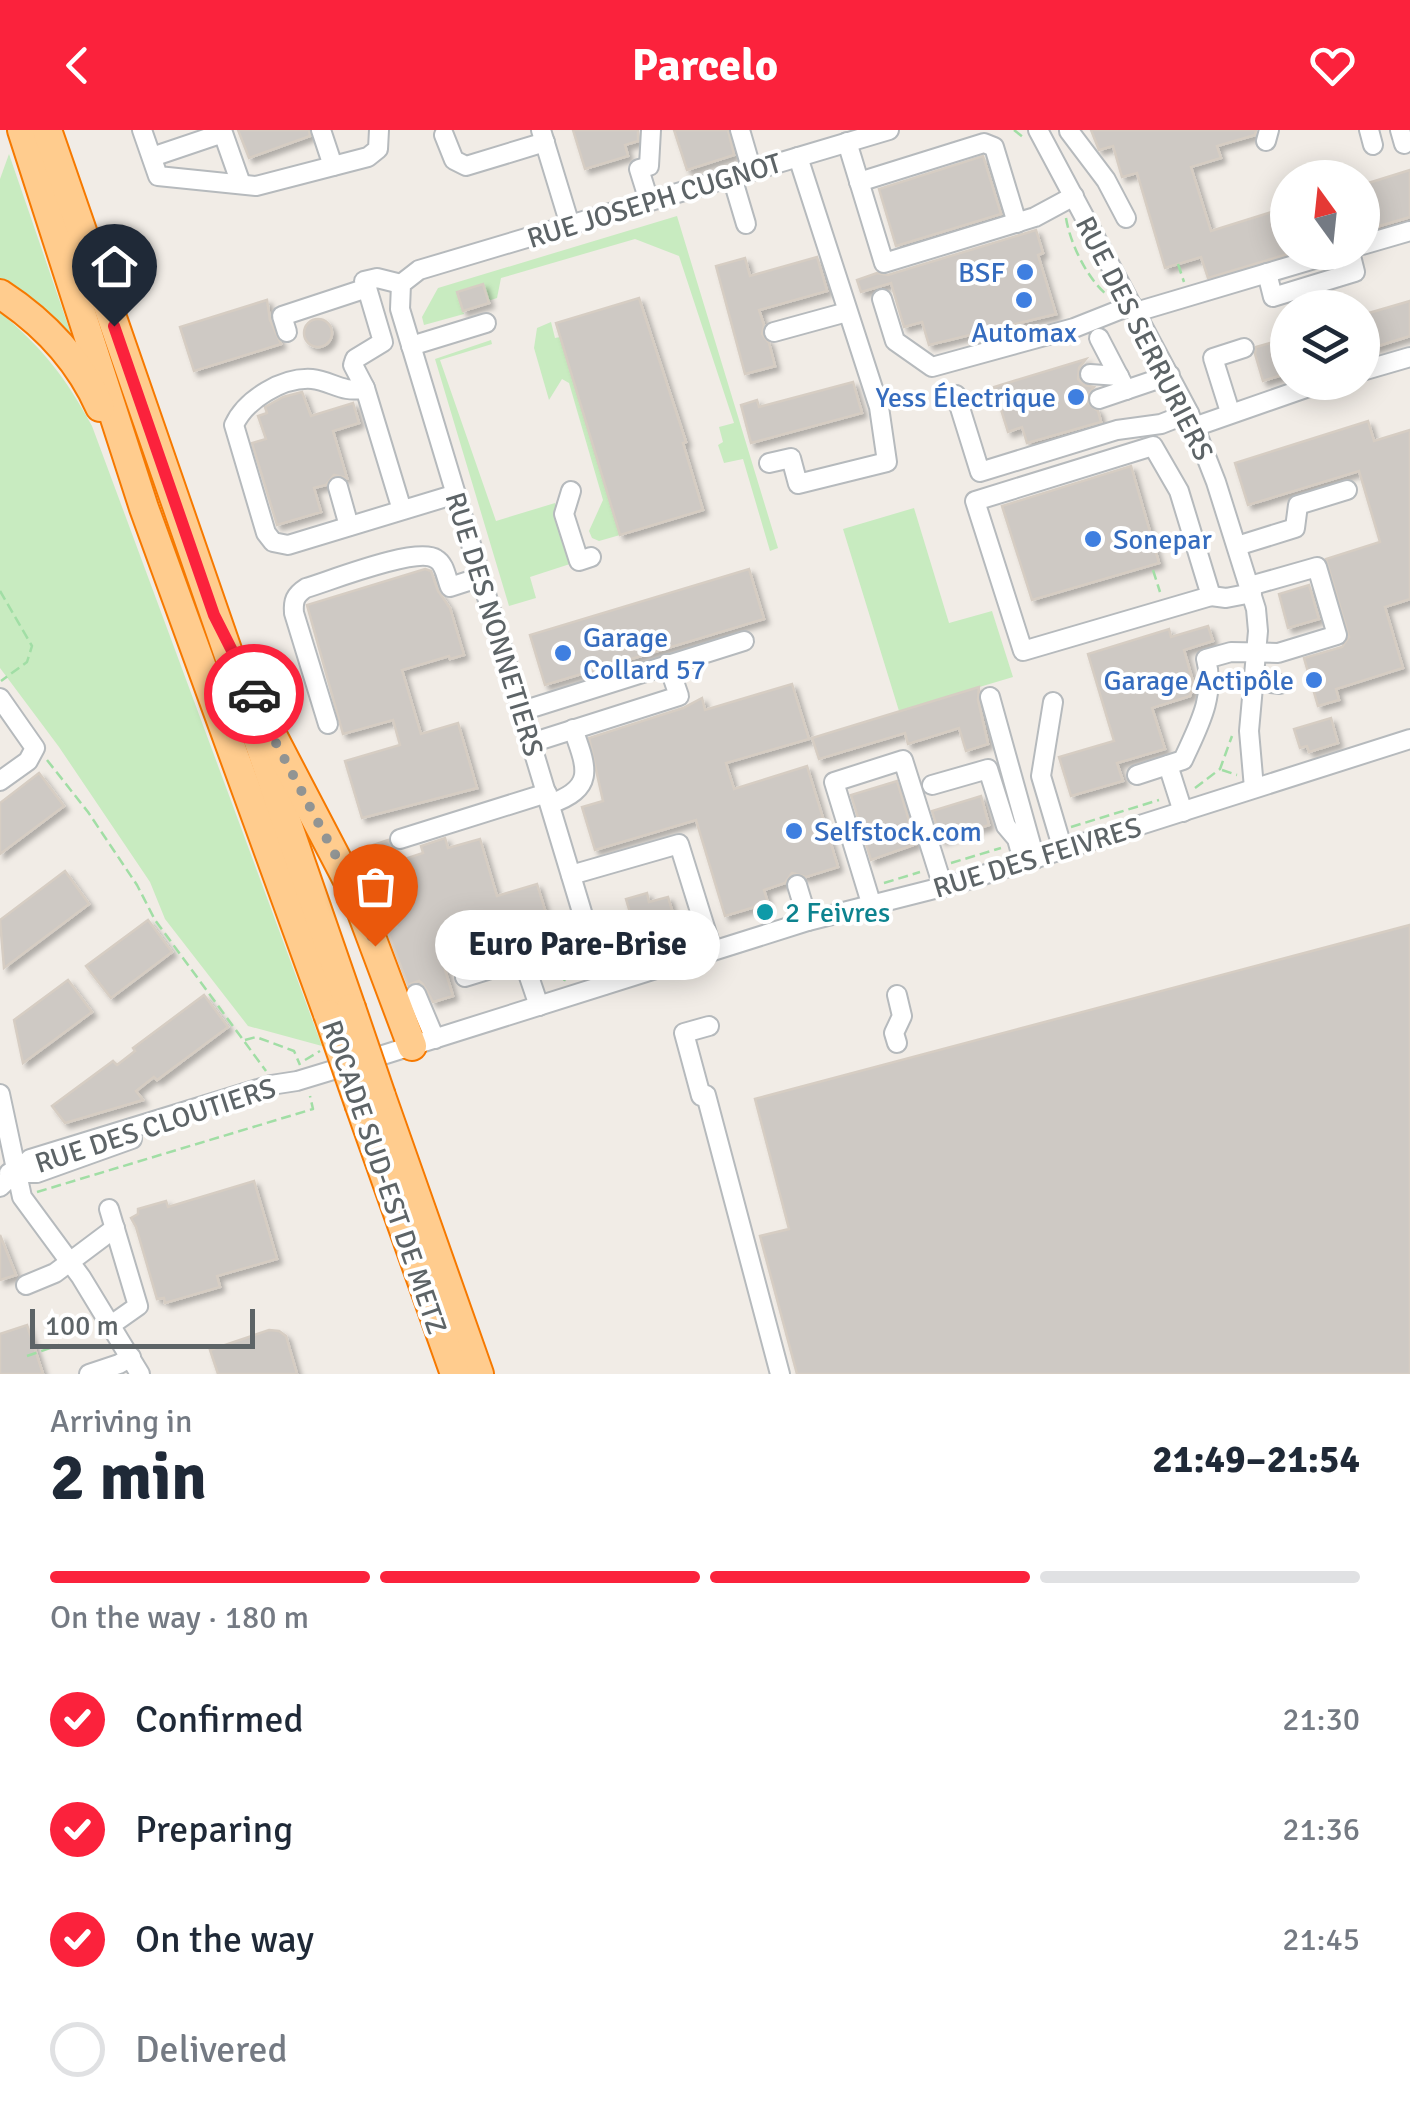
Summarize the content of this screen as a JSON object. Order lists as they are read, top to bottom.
{
  "streets": {
    "highway": ["ROCADE SUD-EST DE METZ"],
    "street": [
      "RUE JOSEPH CUGNOT",
      "RUE DES SERRURIERS",
      "RUE DES NONNETIERS",
      "RUE DES FEIVRES",
      "RUE DES CLOUTIERS"
    ]
  },
  "crossings": [
    ["RUE JOSEPH CUGNOT", "RUE DES NONNETIERS"],
    ["RUE DES SERRURIERS", "RUE DES FEIVRES"],
    ["RUE DES NONNETIERS", "RUE DES FEIVRES"],
    ["RUE DES NONNETIERS", "RUE DES CLOUTIERS"],
    ["RUE DES FEIVRES", "RUE DES CLOUTIERS"]
  ],
  "places": [
    "BSF",
    "Automax",
    "Yess Électrique",
    "Sonepar",
    "Garage Collard 57",
    "Garage Actipôle",
    "Selfstock.com",
    "2 Feivres",
    "Euro Pare-Brise"
  ],
  "scale_bar": "100 m",
  "north": "top",
  "page": {
    "header": "Parcelo",
    "bubble": "Euro Pare-Brise",
    "scale": "100 m",
    "heading": ["2 min", "Arriving in", "21:49–21:54"],
    "bar": "On the way · 180 m",
    "list": [
      ["Confirmed", "21:30"],
      ["Preparing", "21:36"],
      ["On the way", "21:45"],
      "Delivered"
    ]
  }
}
